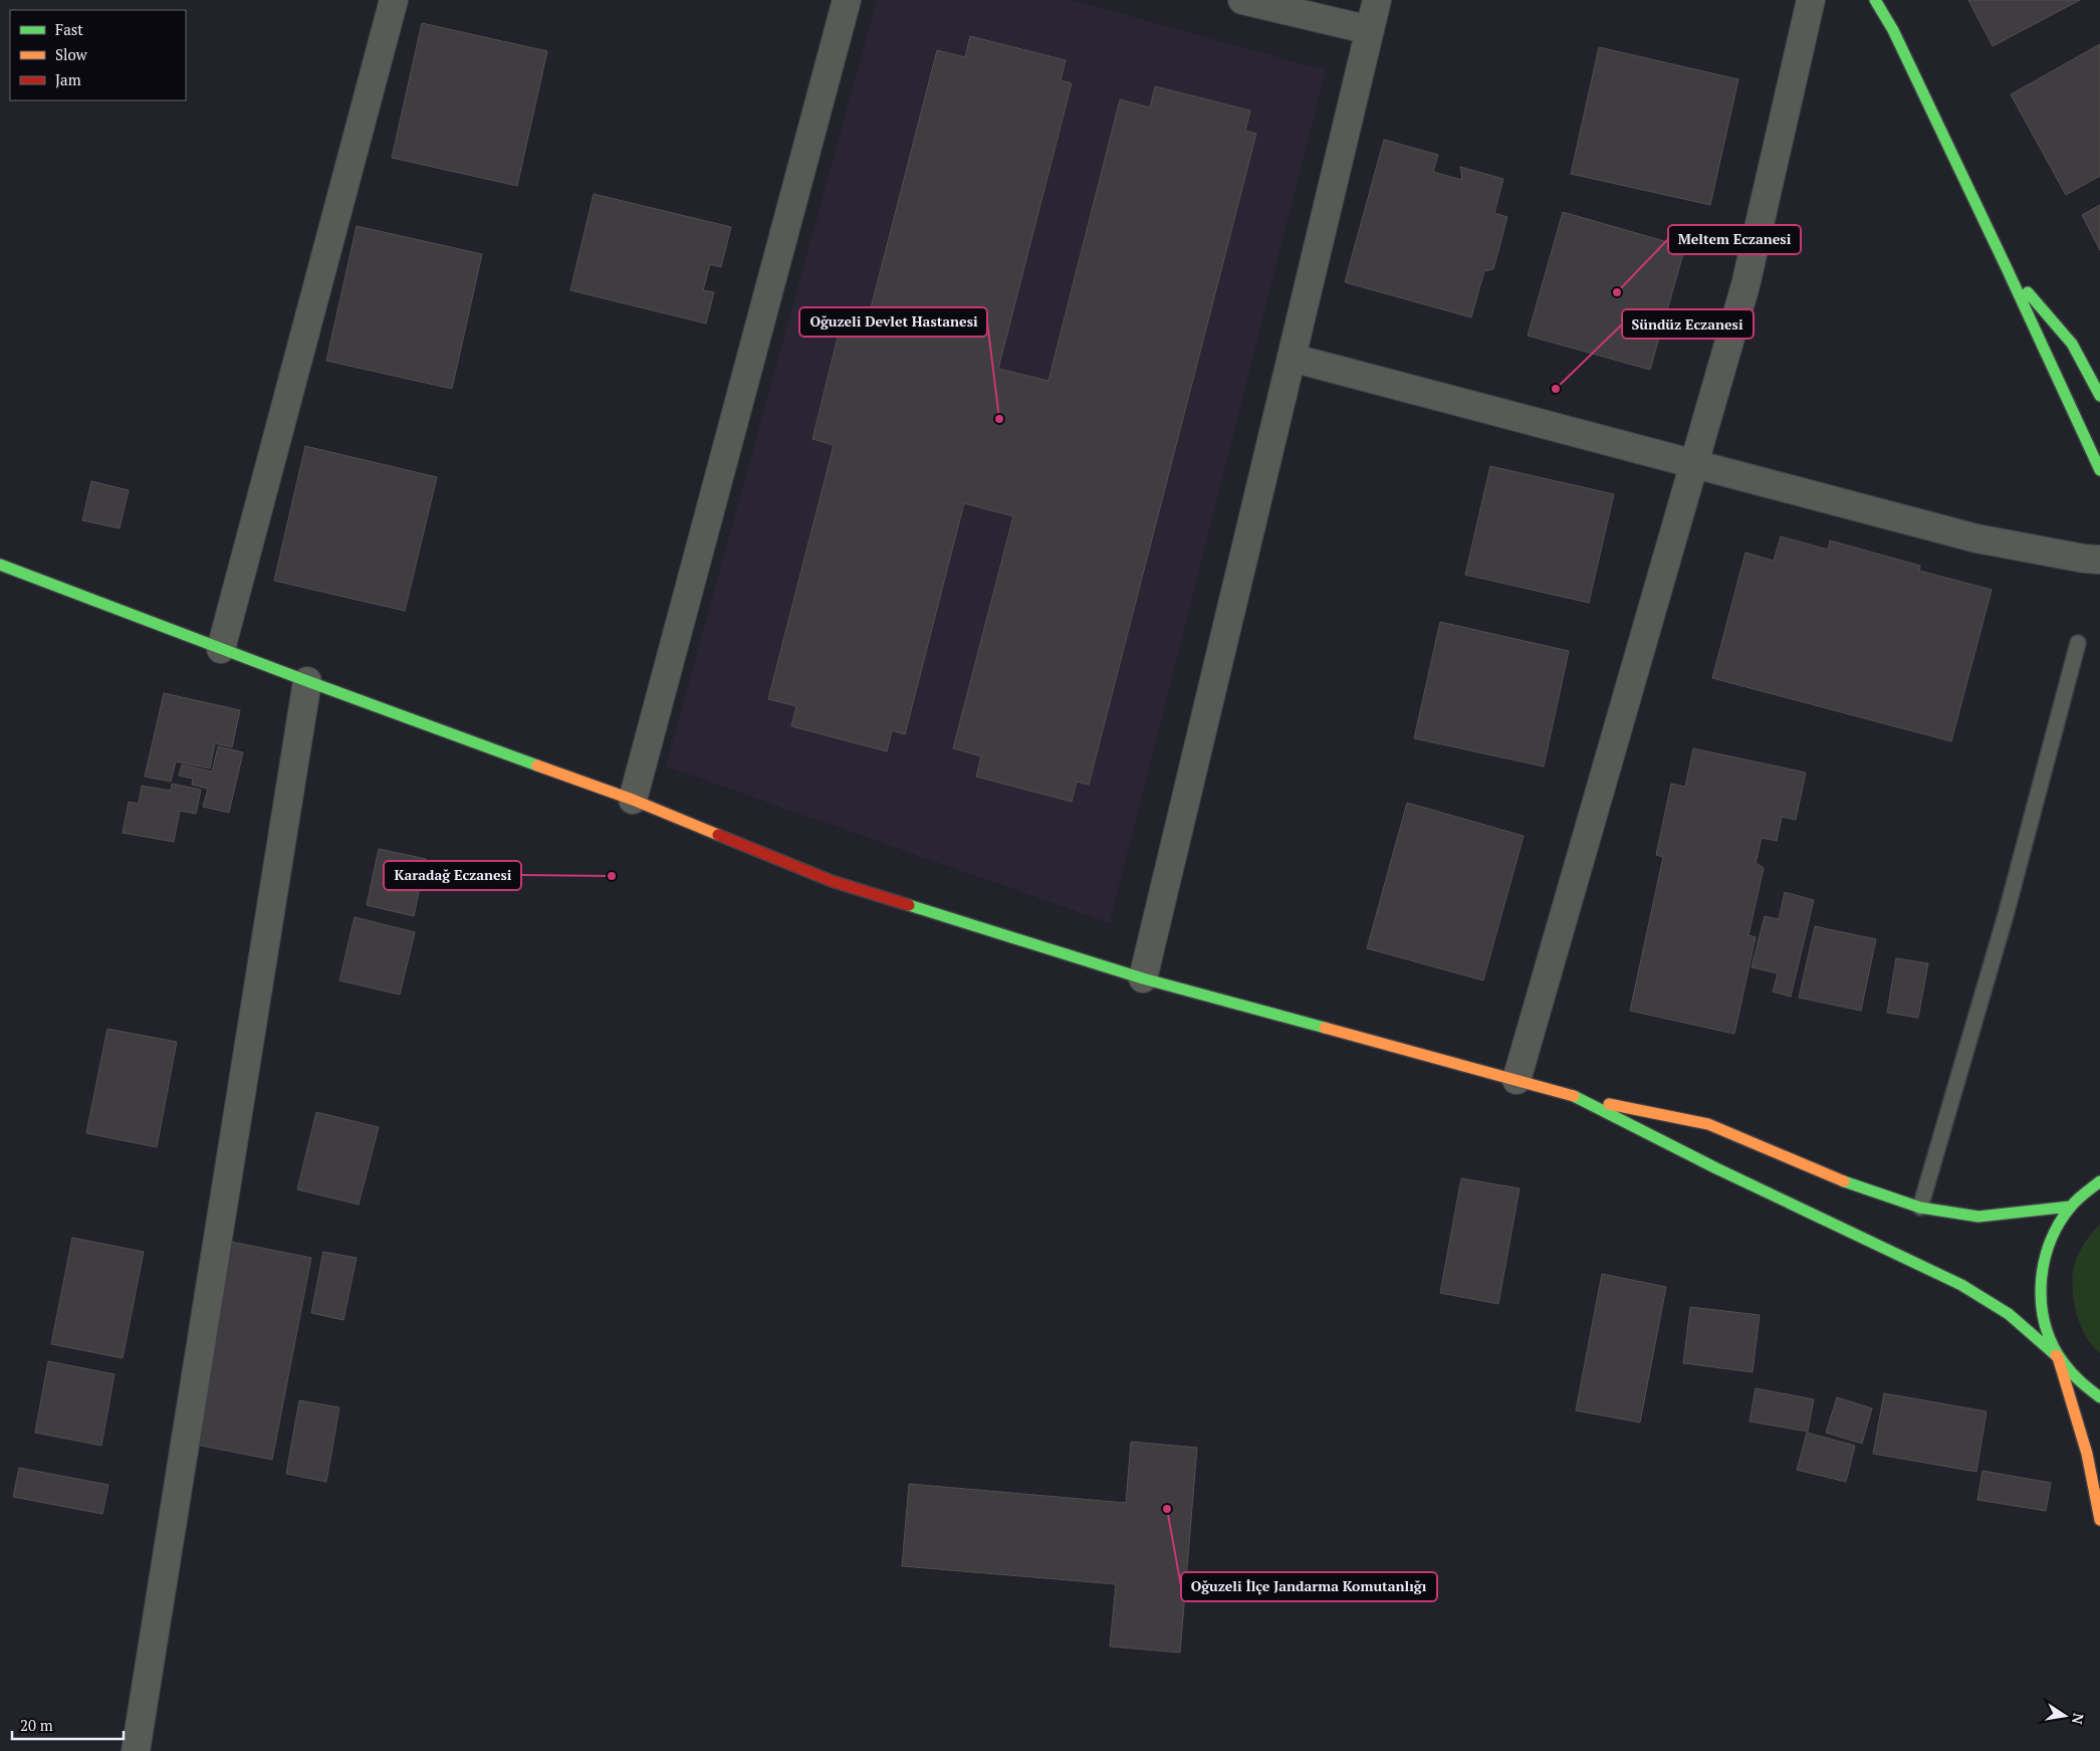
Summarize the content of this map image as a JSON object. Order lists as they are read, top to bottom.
{
  "places": [
    "Meltem Eczanesi",
    "Sündüz Eczanesi",
    "Oğuzeli Devlet Hastanesi",
    "Karadağ Eczanesi",
    "Oğuzeli İlçe Jandarma Komutanlığı"
  ],
  "legend": ["Fast", "Slow", "Jam"],
  "scale_bar": "20 m",
  "north": "right"
}
